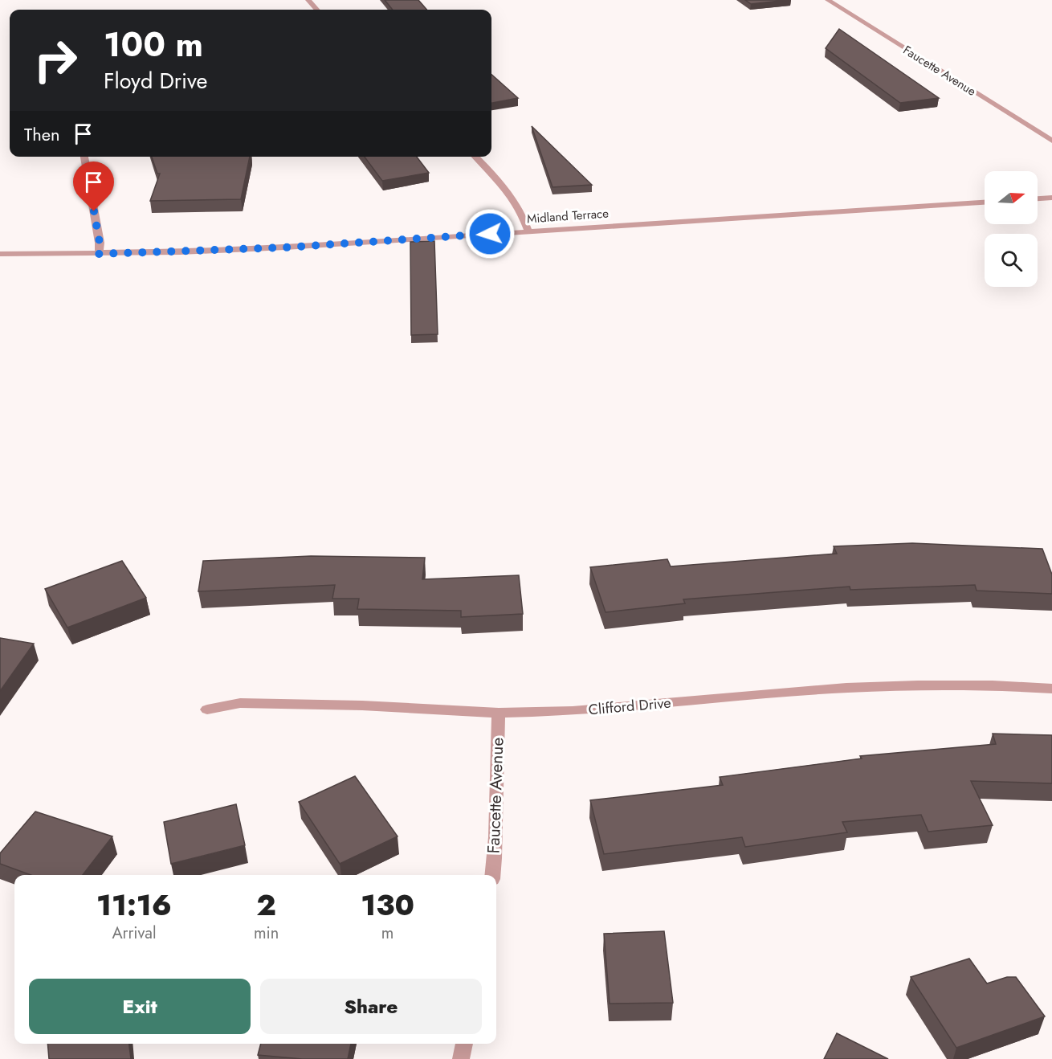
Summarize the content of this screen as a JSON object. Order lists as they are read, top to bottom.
{
  "streets": {
    "street": ["Faucette Avenue", "Midland Terrace", "Clifford Drive"]
  },
  "crossings": [
    ["Faucette Avenue", "Clifford Drive"]
  ],
  "north": "right",
  "page": {
    "turn": ["100 m", "Floyd Drive"],
    "then": "Then",
    "eta": [
      "11:16",
      "Arrival",
      "2",
      "min",
      "130",
      "m"
    ],
    "buttons": ["Exit", "Share"]
  }
}
